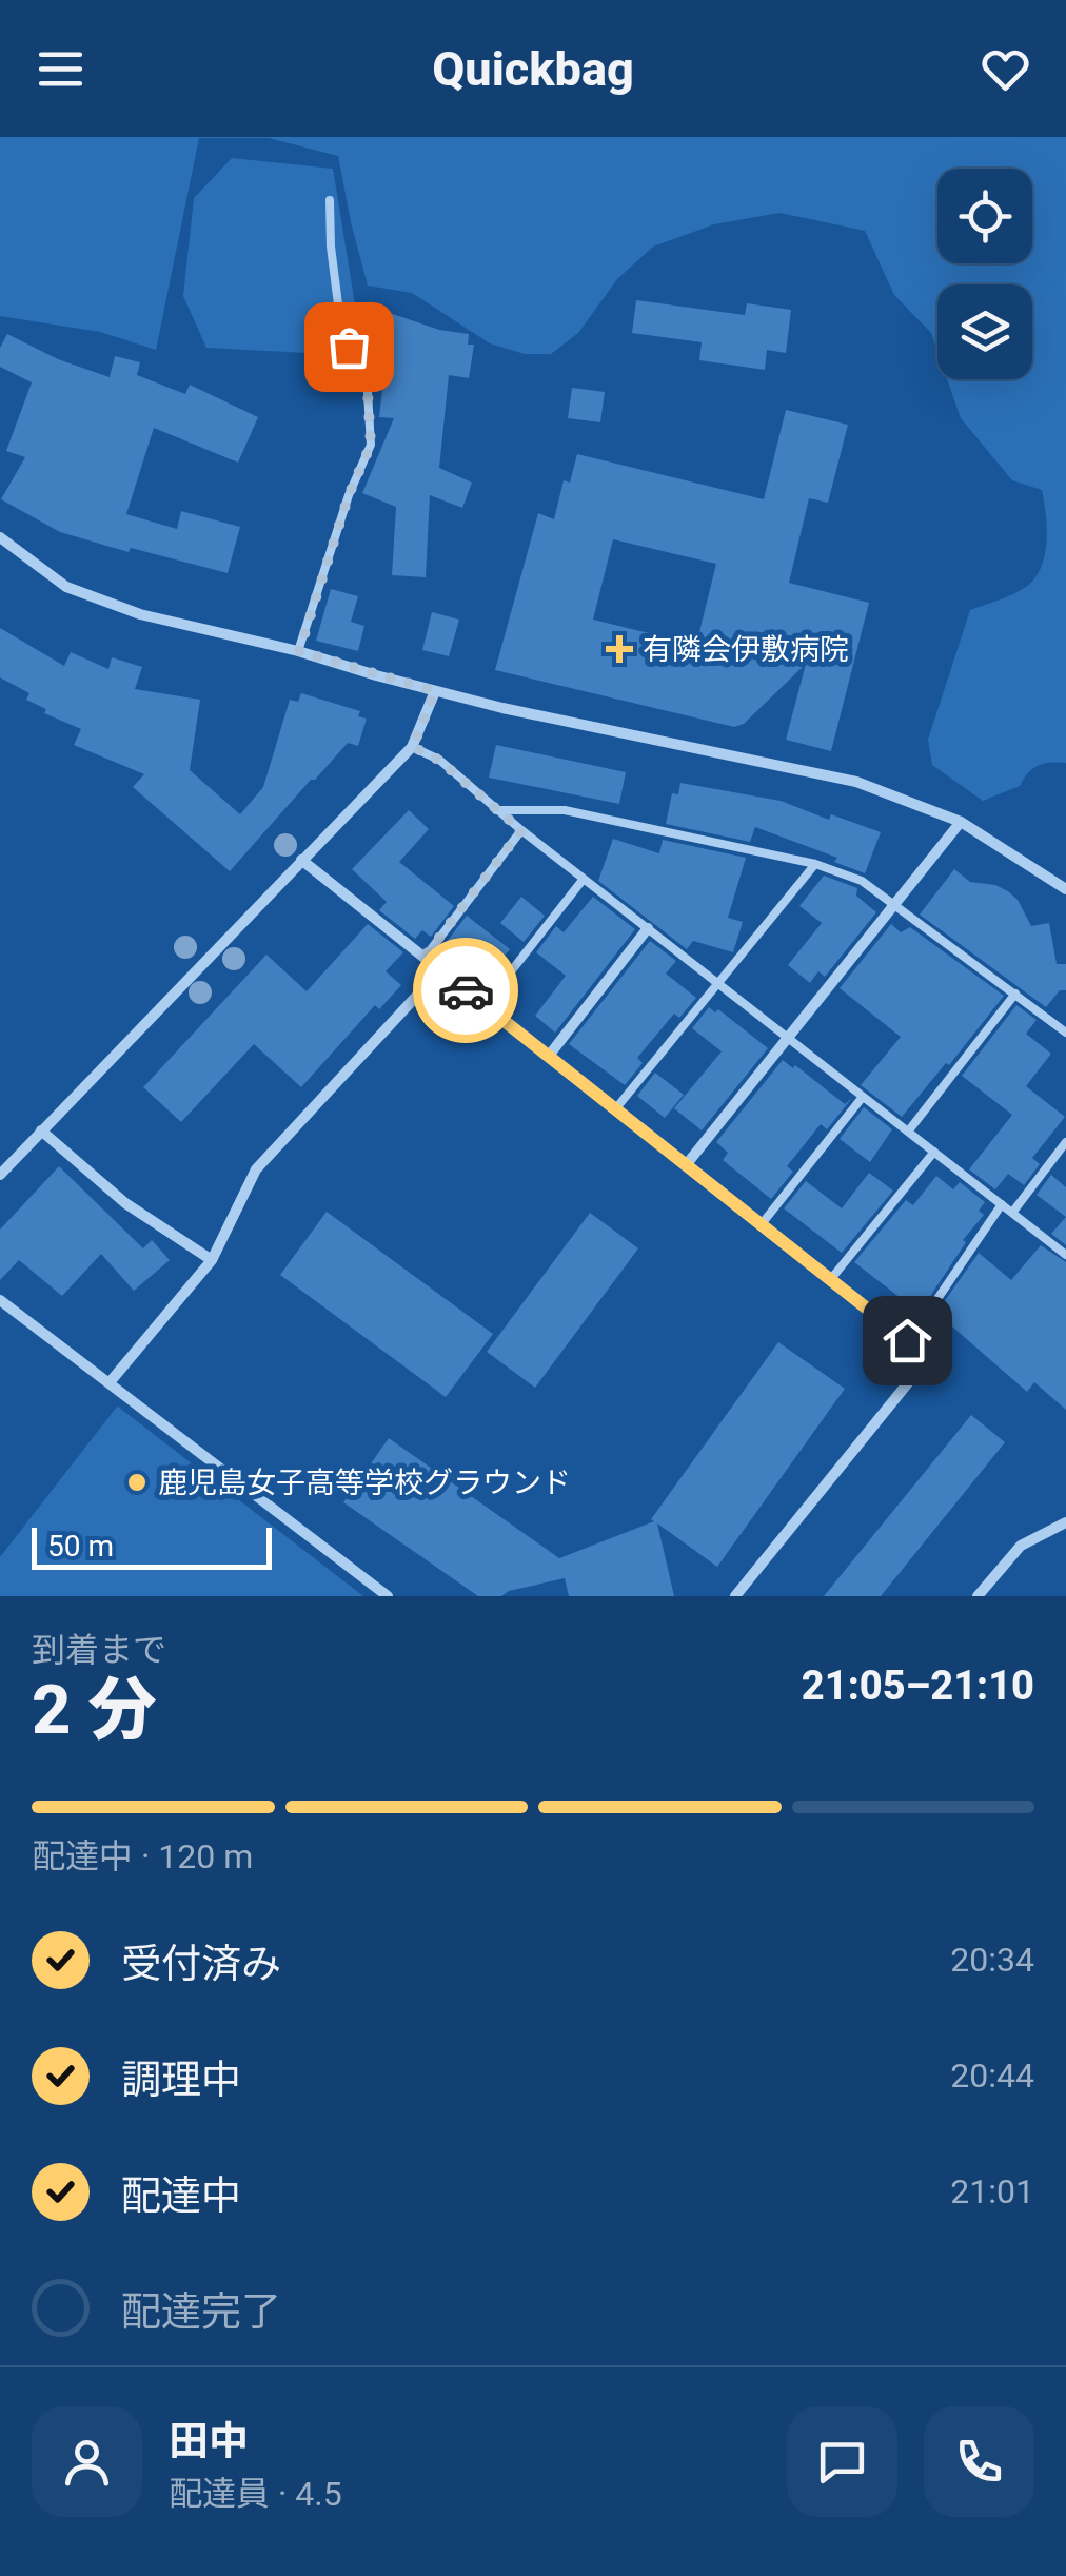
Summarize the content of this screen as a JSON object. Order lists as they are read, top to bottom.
{
  "places": {
    "health": ["有隣会伊敷病院"],
    "other": ["鹿児島女子高等学校グラウンド"]
  },
  "scale_bar": "50 m",
  "page": {
    "header": "Quickbag",
    "scale": "50 m",
    "heading": ["2 分", "到着まで", "21:05–21:10"],
    "panel": ["田中", "配達員 · 4.5"],
    "bar": "配達中 · 120 m",
    "list": [
      ["受付済み", "20:34"],
      ["調理中", "20:44"],
      ["配達中", "21:01"],
      "配達完了"
    ]
  }
}
